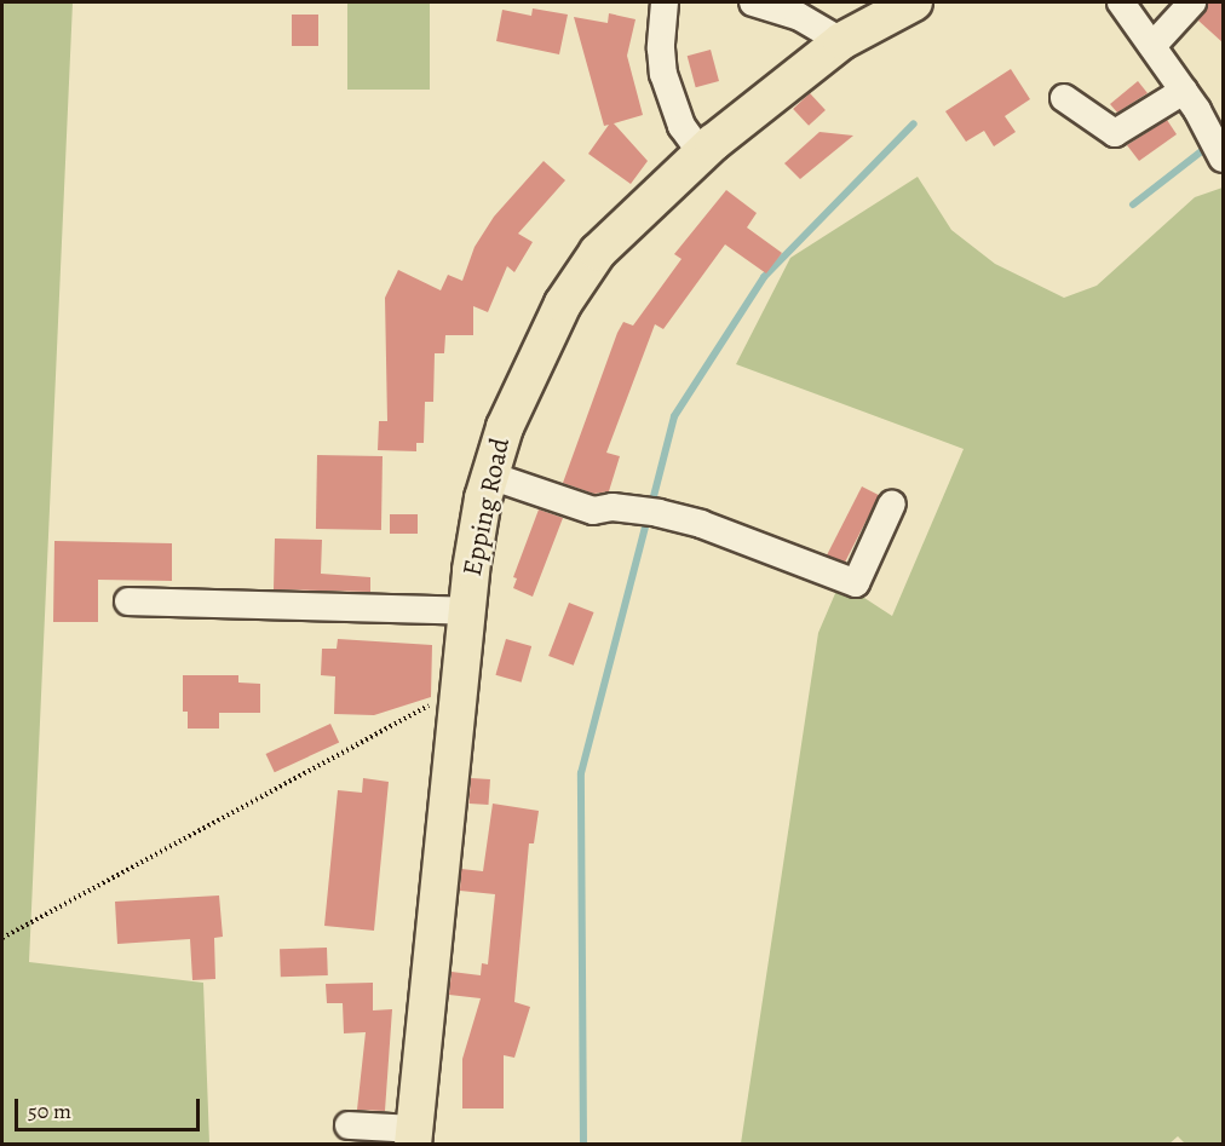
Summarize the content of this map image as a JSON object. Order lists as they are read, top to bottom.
{
  "streets": {
    "main road": ["Epping Road"]
  },
  "scale_bar": "50 m"
}
